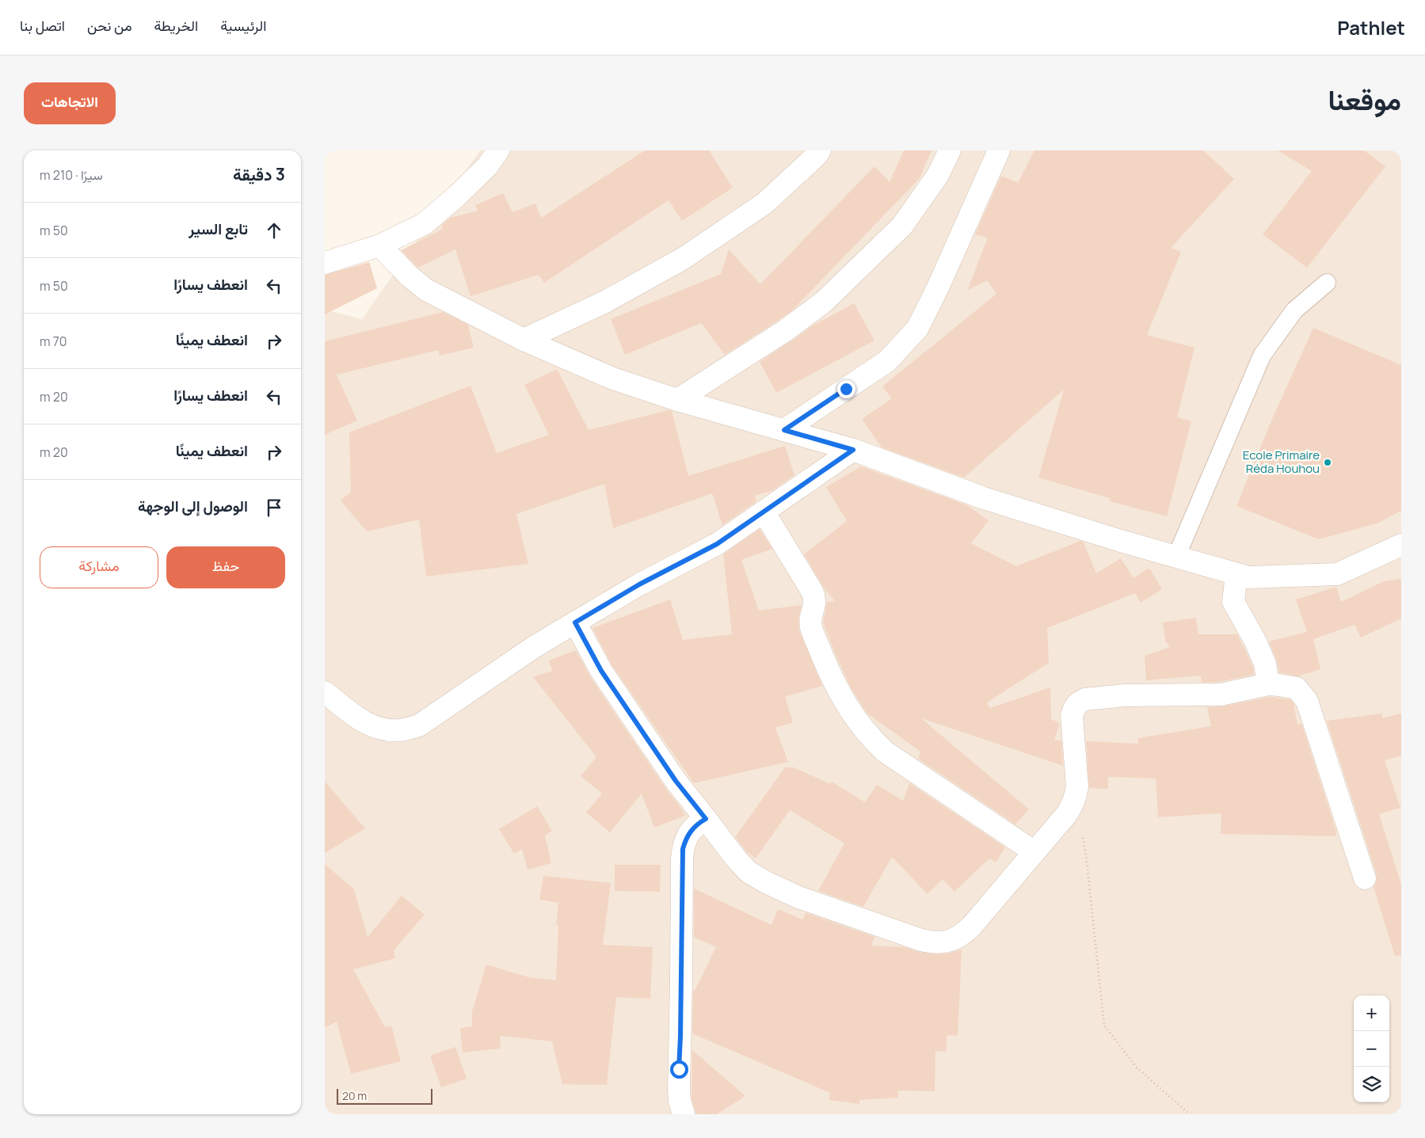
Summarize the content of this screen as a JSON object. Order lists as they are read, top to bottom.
{
  "places": ["Ecole Primaire Réda Houhou"],
  "scale_bar": "20 m",
  "page": {
    "header": "Pathlet",
    "nav": [
      "الرئيسية",
      "الخريطة",
      "من نحن",
      "اتصل بنا"
    ],
    "title": "موقعنا",
    "buttons": [
      "الاتجاهات",
      ["حفظ", "مشاركة"]
    ],
    "heading": ["3 دقيقة", "سيرًا · 210 m"],
    "list": [
      ["تابع السير", "50 m"],
      ["انعطف يسارًا", "50 m"],
      ["انعطف يمينًا", "70 m"],
      ["انعطف يسارًا", "20 m"],
      ["انعطف يمينًا", "20 m"],
      "الوصول إلى الوجهة"
    ],
    "map_buttons": ["+", "−"],
    "scale": "20 m"
  }
}
